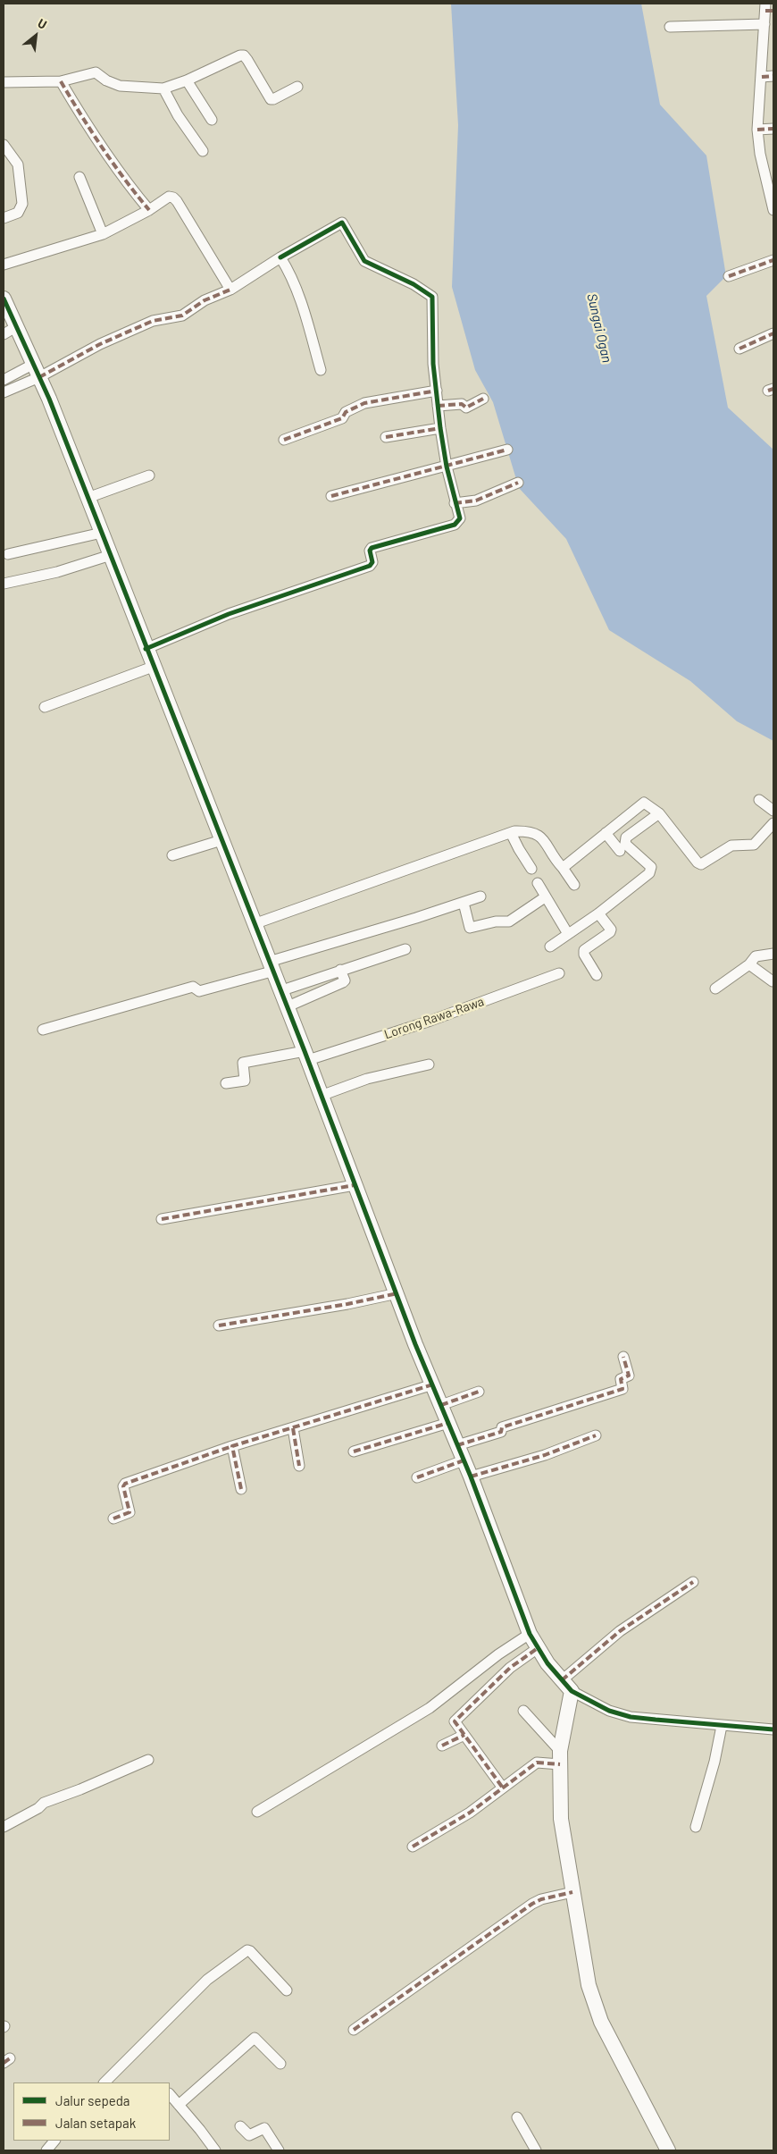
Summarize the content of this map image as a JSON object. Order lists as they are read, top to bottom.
{
  "streets": {
    "street": ["Lorong Rawa-Rawa"]
  },
  "water": ["Sungai Ogan"],
  "legend": ["Jalur sepeda", "Jalan setapak"],
  "north": "top right"
}
